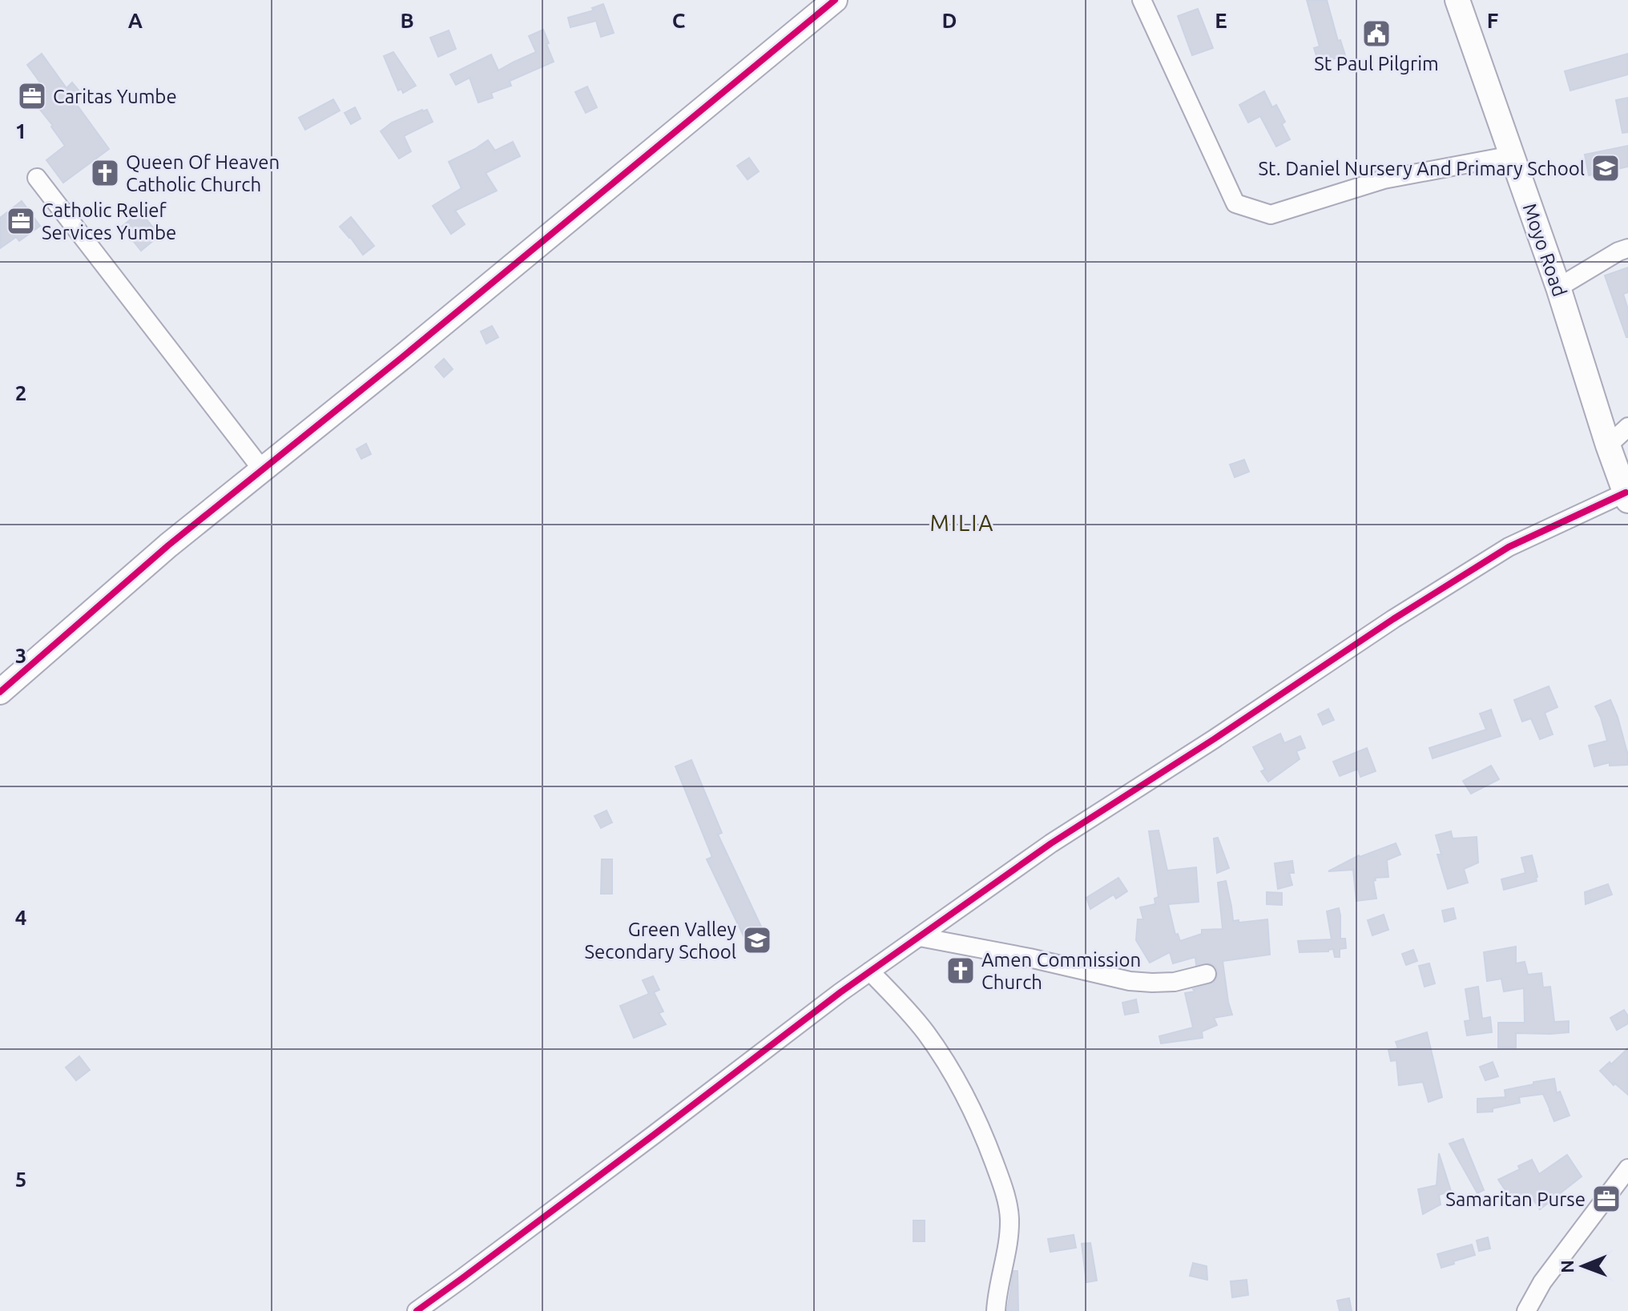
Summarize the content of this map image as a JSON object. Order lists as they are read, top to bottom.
{
  "streets": {
    "street": ["Moyo Road"]
  },
  "districts": ["MILIA"],
  "places": {
    "public building": ["St Paul Pilgrim"],
    "office": ["Caritas Yumbe", "Catholic Relief Services Yumbe", "Samaritan Purse"],
    "school or university": ["St. Daniel Nursery And Primary School", "Green Valley Secondary School"],
    "church": ["Queen Of Heaven Catholic Church", "Amen Commission Church"]
  },
  "north": "left",
  "grid": {
    "columns": [
      "A",
      "B",
      "C",
      "D",
      "E",
      "F"
    ],
    "rows": [
      "1",
      "2",
      "3",
      "4",
      "5"
    ]
  }
}
